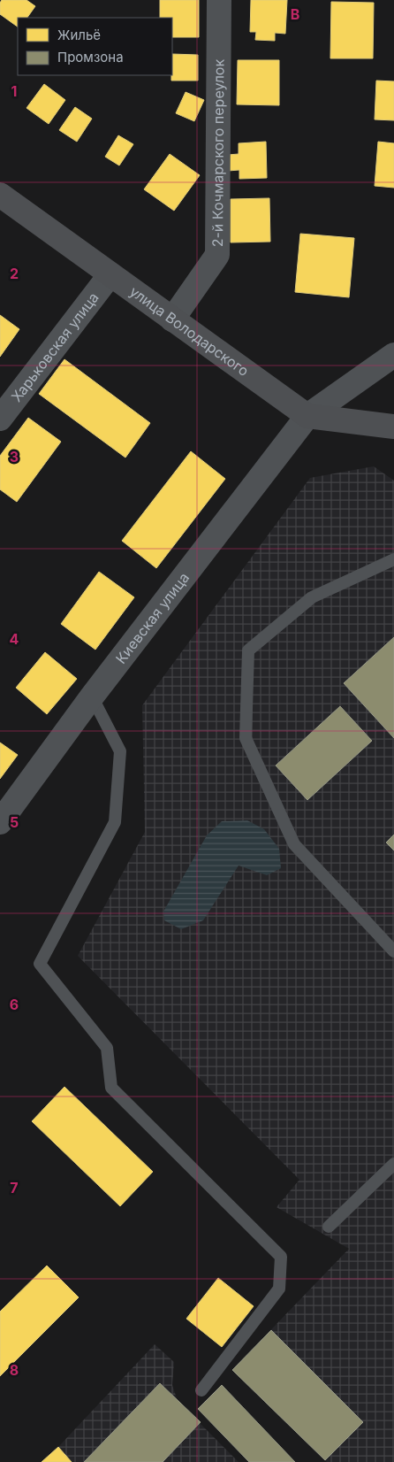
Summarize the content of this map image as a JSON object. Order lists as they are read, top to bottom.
{
  "streets": {
    "main road": ["улица Володарского"],
    "street": ["2-й Кочмарского переулок", "Харьковская улица", "Киевская улица"]
  },
  "crossings": [
    ["2-й Кочмарского переулок", "улица Володарского"],
    ["улица Володарского", "Харьковская улица"],
    ["улица Володарского", "Киевская улица"]
  ],
  "legend": ["Жильё", "Промзона"],
  "grid": {
    "columns": ["B"],
    "rows": [
      "1",
      "2",
      "3",
      "4",
      "5",
      "6",
      "7",
      "8"
    ]
  }
}
